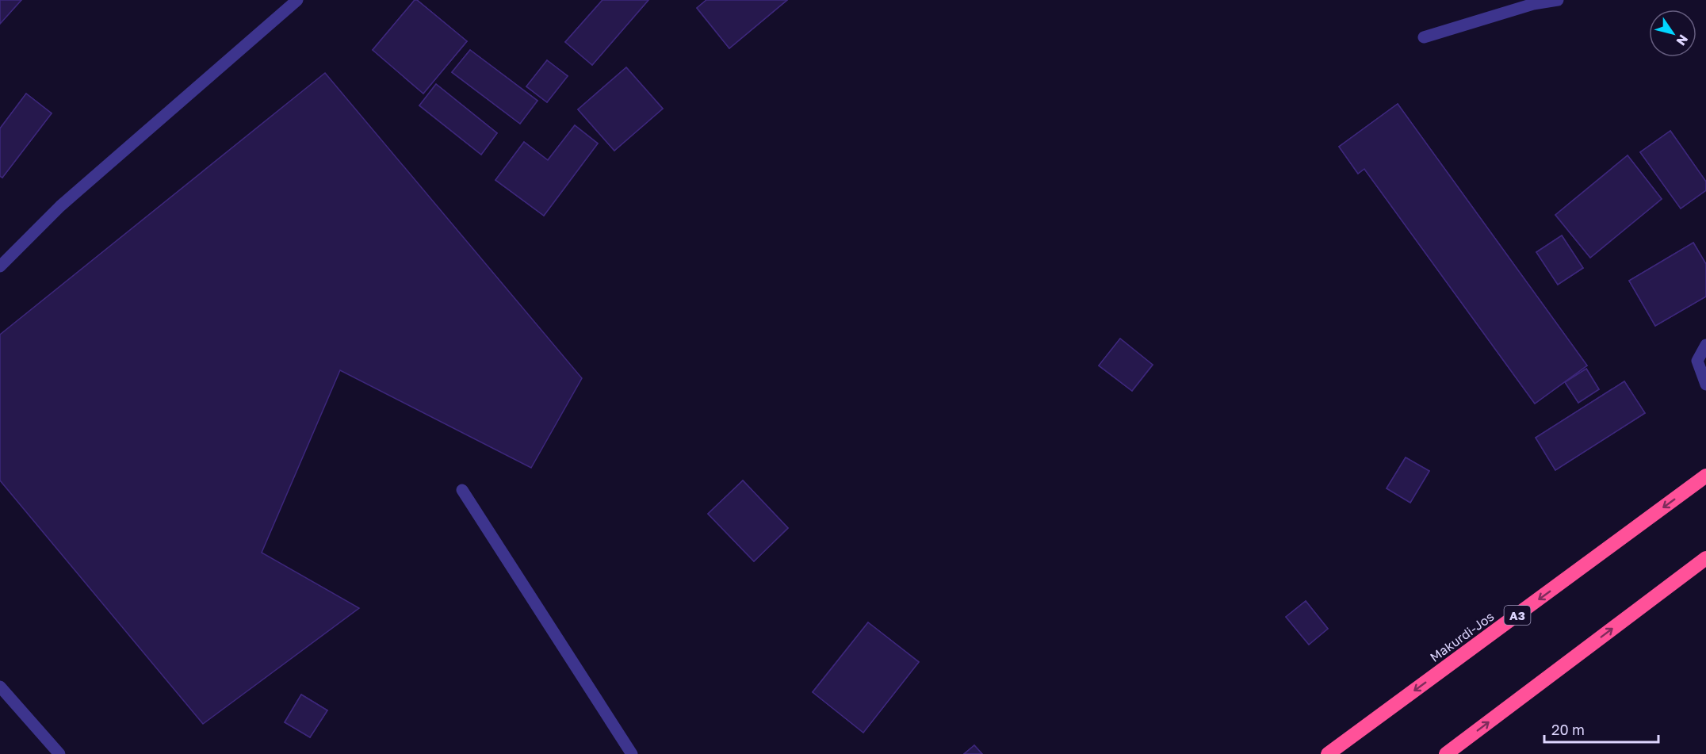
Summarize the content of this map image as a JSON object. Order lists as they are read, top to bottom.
{
  "streets": {
    "highway": ["A3", "Makurdi-Jos"]
  },
  "scale_bar": "20 m",
  "north": "bottom right"
}
